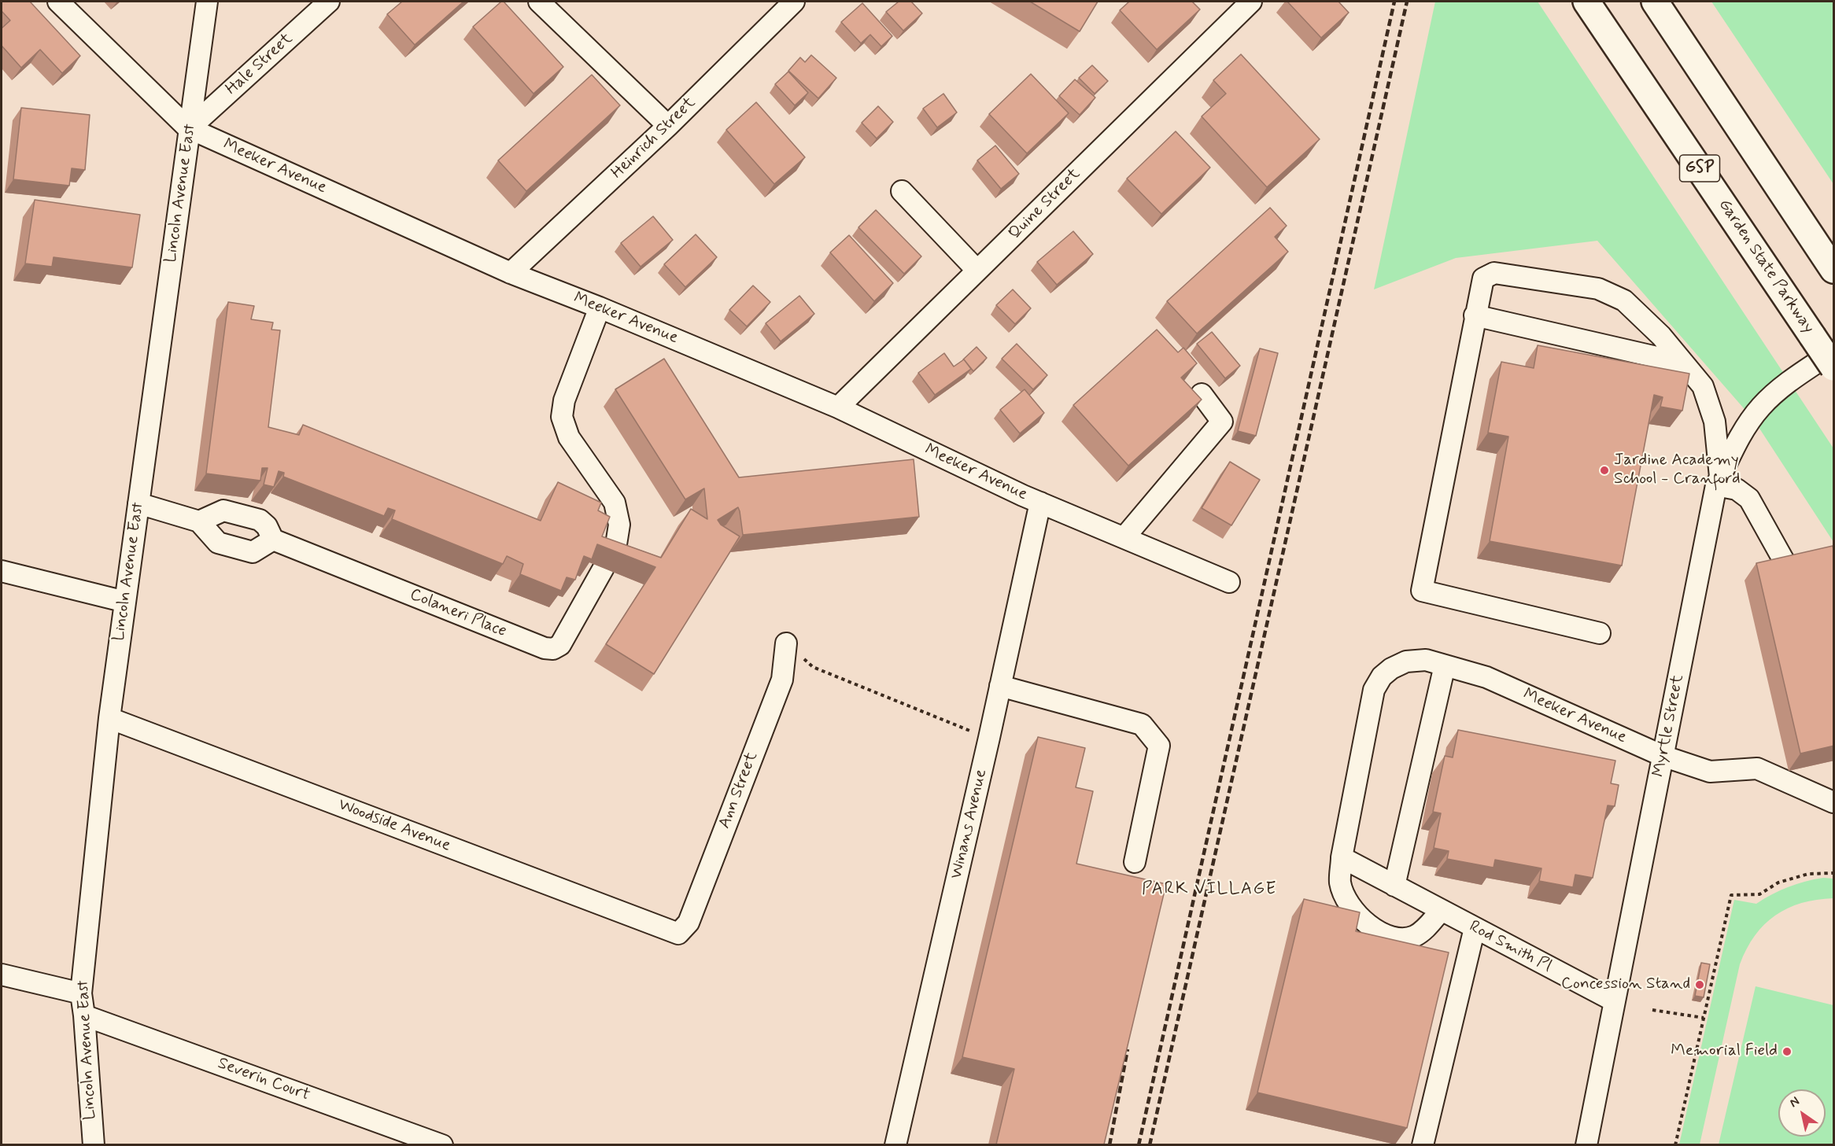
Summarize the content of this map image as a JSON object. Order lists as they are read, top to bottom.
{
  "streets": {
    "highway": ["GSP", "Garden State Parkway"],
    "street": [
      "Hale Street",
      "Heinrich Street",
      "Meeker Avenue",
      "Lincoln Avenue East",
      "Quine Street",
      "Colaneri Place",
      "Myrtle Street",
      "Ann Street",
      "Winans Avenue",
      "Woodside Avenue",
      "Rod Smith Pl",
      "Severin Court"
    ]
  },
  "crossings": [
    ["Hale Street", "Meeker Avenue"],
    ["Hale Street", "Lincoln Avenue East"],
    ["Heinrich Street", "Meeker Avenue"],
    ["Meeker Avenue", "Lincoln Avenue East"],
    ["Meeker Avenue", "Quine Street"],
    ["Meeker Avenue", "Colaneri Place"],
    ["Meeker Avenue", "Myrtle Street"],
    ["Meeker Avenue", "Winans Avenue"],
    ["Meeker Avenue", "Rod Smith Pl"],
    ["Lincoln Avenue East", "Woodside Avenue"],
    ["Lincoln Avenue East", "Severin Court"],
    ["Myrtle Street", "Rod Smith Pl"],
    ["Ann Street", "Woodside Avenue"]
  ],
  "districts": ["PARK VILLAGE"],
  "places": ["Jardine Academy School - Cranford", "Concession Stand", "Memorial Field"],
  "north": "top left"
}
